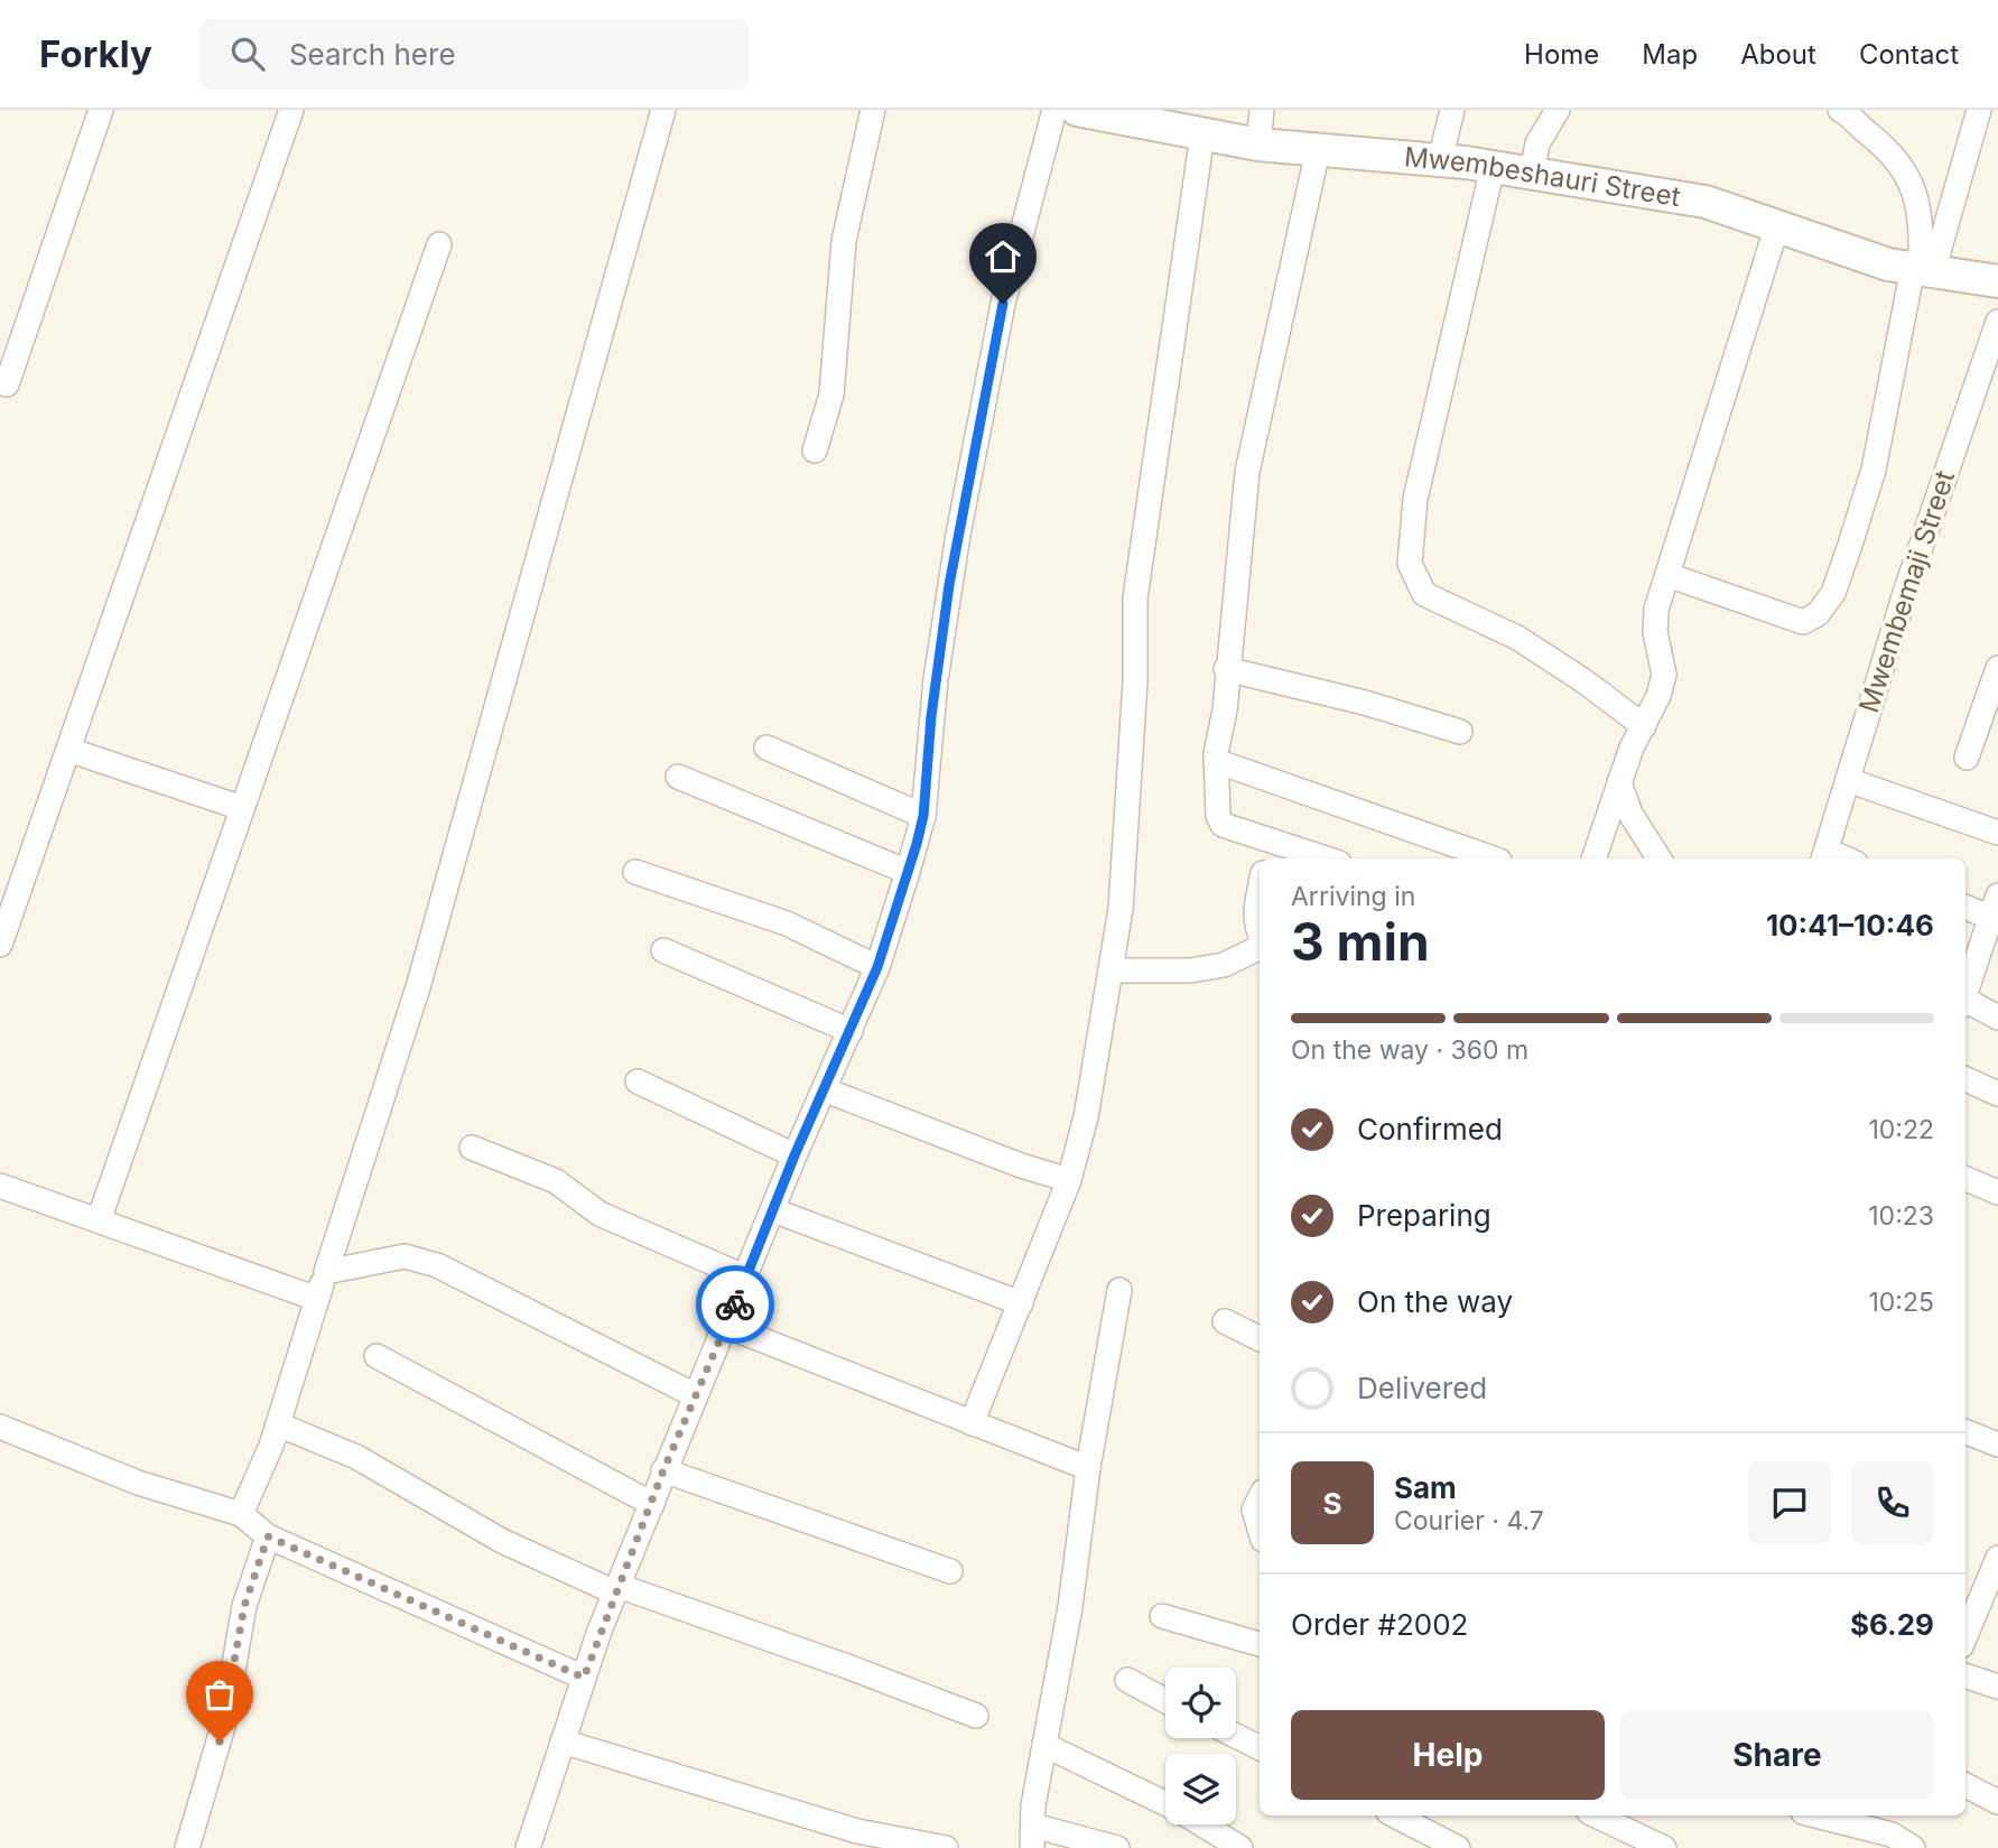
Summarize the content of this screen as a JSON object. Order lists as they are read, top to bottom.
{
  "streets": {
    "street": ["Mwembeshauri Street", "Mwembemaji Street"]
  },
  "page": {
    "header": "Forkly",
    "search": "Search here",
    "nav": [
      "Home",
      "Map",
      "About",
      "Contact"
    ],
    "heading": ["3 min", "Arriving in", "10:41–10:46"],
    "panel": [
      "Sam",
      "Courier · 4.7",
      "Order #2002",
      "$6.29"
    ],
    "bar": "On the way · 360 m",
    "list": [
      ["Confirmed", "10:22"],
      ["Preparing", "10:23"],
      ["On the way", "10:25"],
      "Delivered"
    ],
    "round": "S",
    "buttons": ["Help", "Share"]
  }
}
